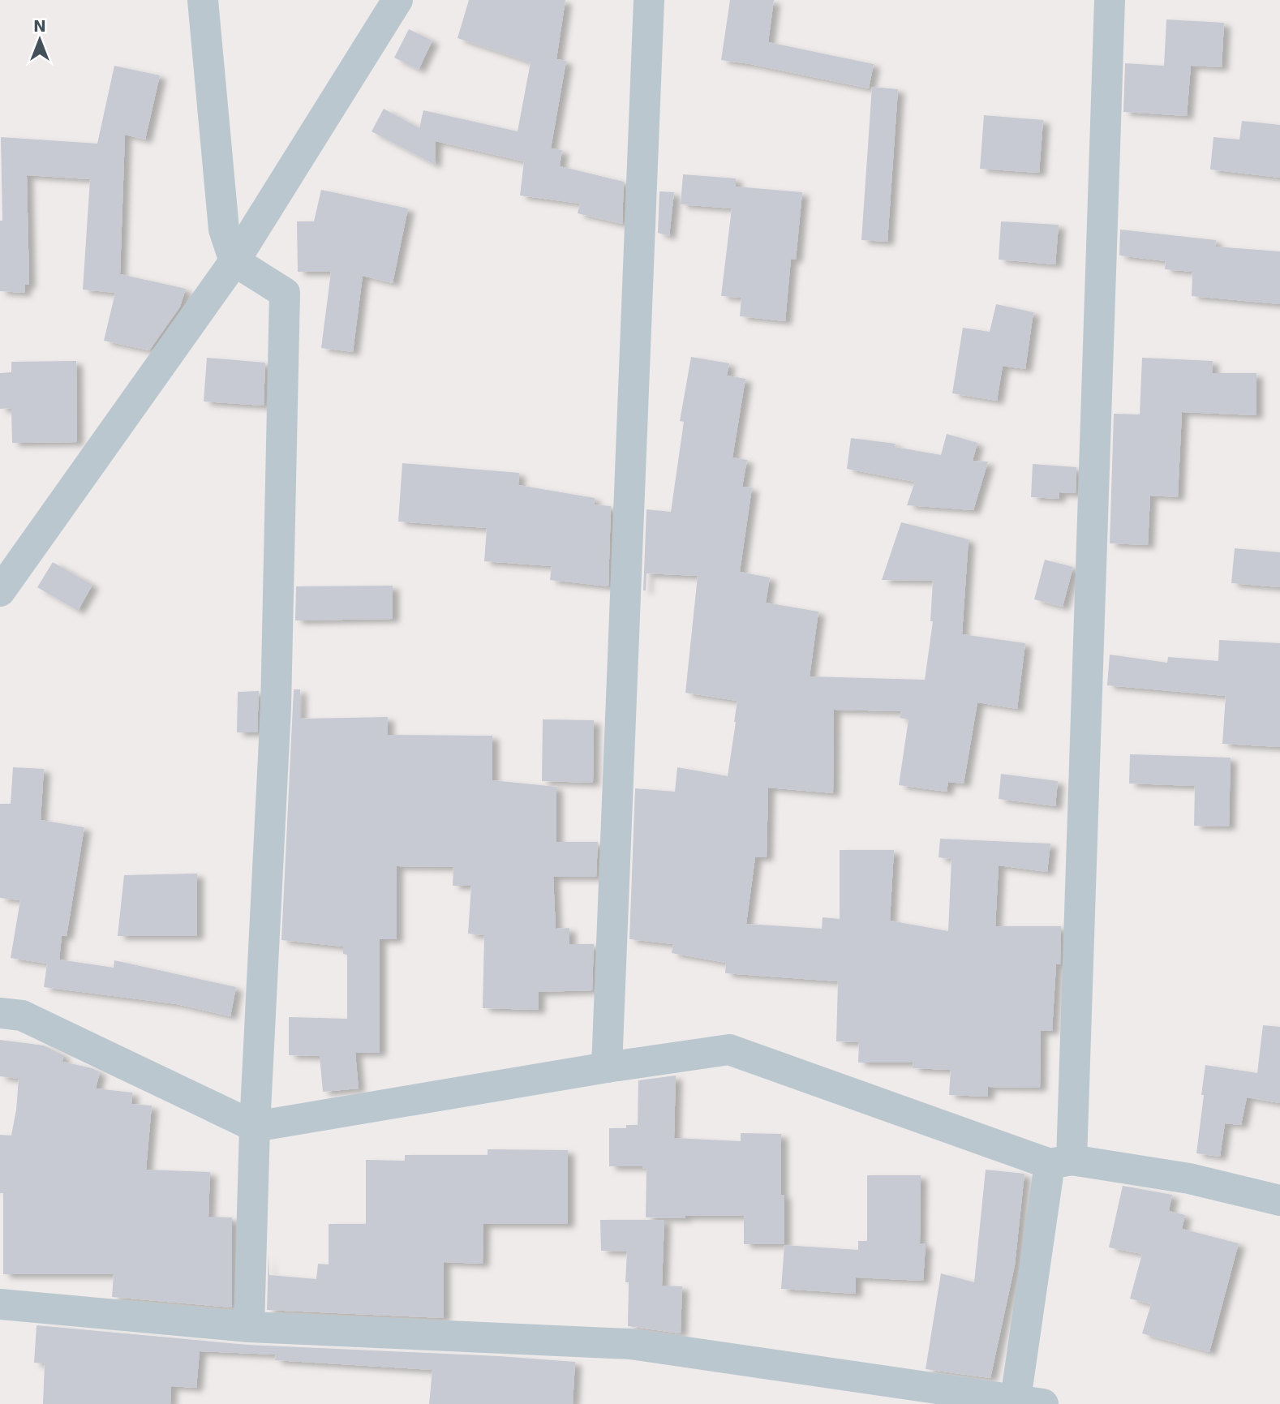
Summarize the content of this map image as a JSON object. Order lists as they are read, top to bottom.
{
  "north": "top"
}
